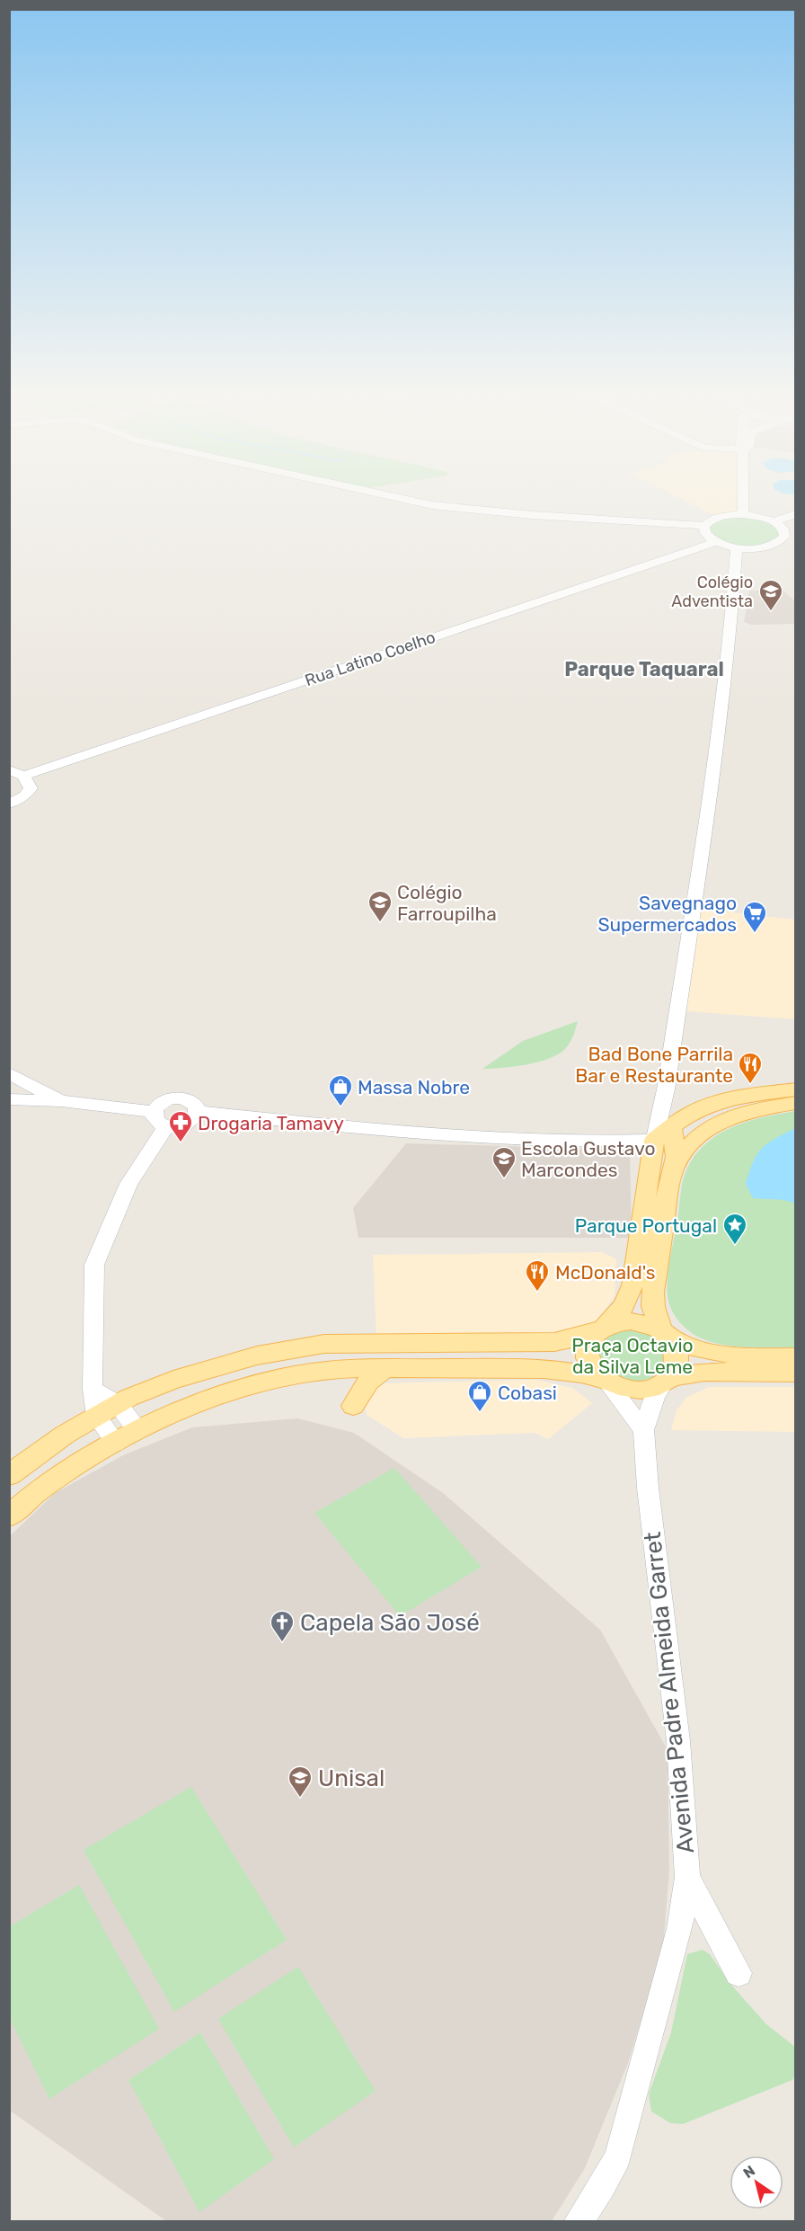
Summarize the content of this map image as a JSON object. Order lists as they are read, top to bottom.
{
  "streets": {
    "street": ["Rua Latino Coelho", "Avenida Padre Almeida Garret"]
  },
  "districts": ["Parque Taquaral"],
  "parks": ["Praça Octavio da Silva Leme"],
  "places": {
    "school or university": [
      "Colégio Adventista",
      "Colégio Farroupilha",
      "Escola Gustavo Marcondes",
      "Unisal"
    ],
    "supermarket": ["Savegnago Supermercados"],
    "restaurant": ["Bad Bone Parrila Bar e Restaurante", "McDonald's"],
    "shop": ["Massa Nobre", "Cobasi"],
    "pharmacy": ["Drogaria Tamavy"],
    "place": ["Parque Portugal"],
    "church": ["Capela São José"]
  },
  "north": "top left"
}
